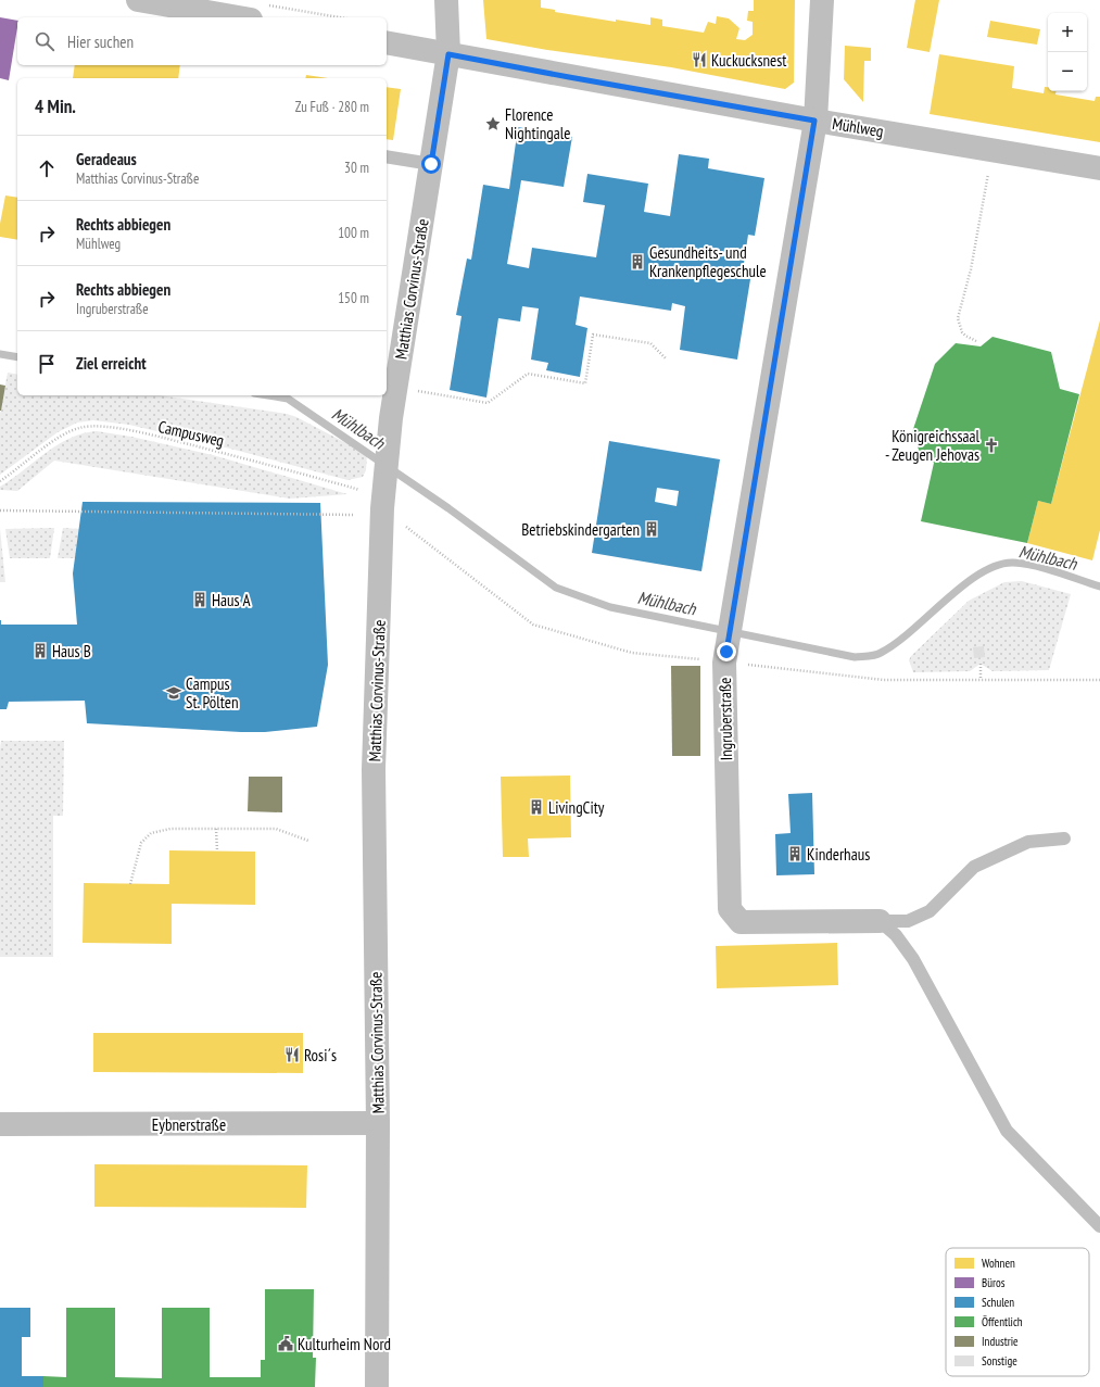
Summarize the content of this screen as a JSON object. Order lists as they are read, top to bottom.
{
  "streets": {
    "street": [
      "Mühlweg",
      "Matthias Corvinus-Straße",
      "Ingruberstraße",
      "Eybnerstraße"
    ],
    "path": ["Campusweg"]
  },
  "crossings": [
    ["Mühlweg", "Matthias Corvinus-Straße"],
    ["Mühlweg", "Ingruberstraße"],
    ["Matthias Corvinus-Straße", "Campusweg"],
    ["Matthias Corvinus-Straße", "Eybnerstraße"]
  ],
  "water": ["Mühlbach"],
  "places": {
    "restaurant": ["Kuckucksnest", "Rosi´s"],
    "place": ["Florence Nightingale"],
    "building": [
      "Gesundheits- und Krankenpflegeschule",
      "Betriebskindergarten",
      "Haus A",
      "Haus B",
      "LivingCity",
      "Kinderhaus"
    ],
    "church": ["Königreichssaal - Zeugen Jehovas"],
    "school or university": ["Campus St. Pölten"],
    "public building": ["Kulturheim Nord"]
  },
  "legend": [
    "Wohnen",
    "Büros",
    "Schulen",
    "Öffentlich",
    "Industrie",
    "Sonstige"
  ],
  "page": {
    "map_buttons": ["+", "−"],
    "search": "Hier suchen",
    "heading": ["4 Min.", "Zu Fuß · 280 m"],
    "list": [
      ["Geradeaus", "Matthias Corvinus-Straße", "30 m"],
      ["Rechts abbiegen", "Mühlweg", "100 m"],
      ["Rechts abbiegen", "Ingruberstraße", "150 m"],
      "Ziel erreicht"
    ]
  }
}
